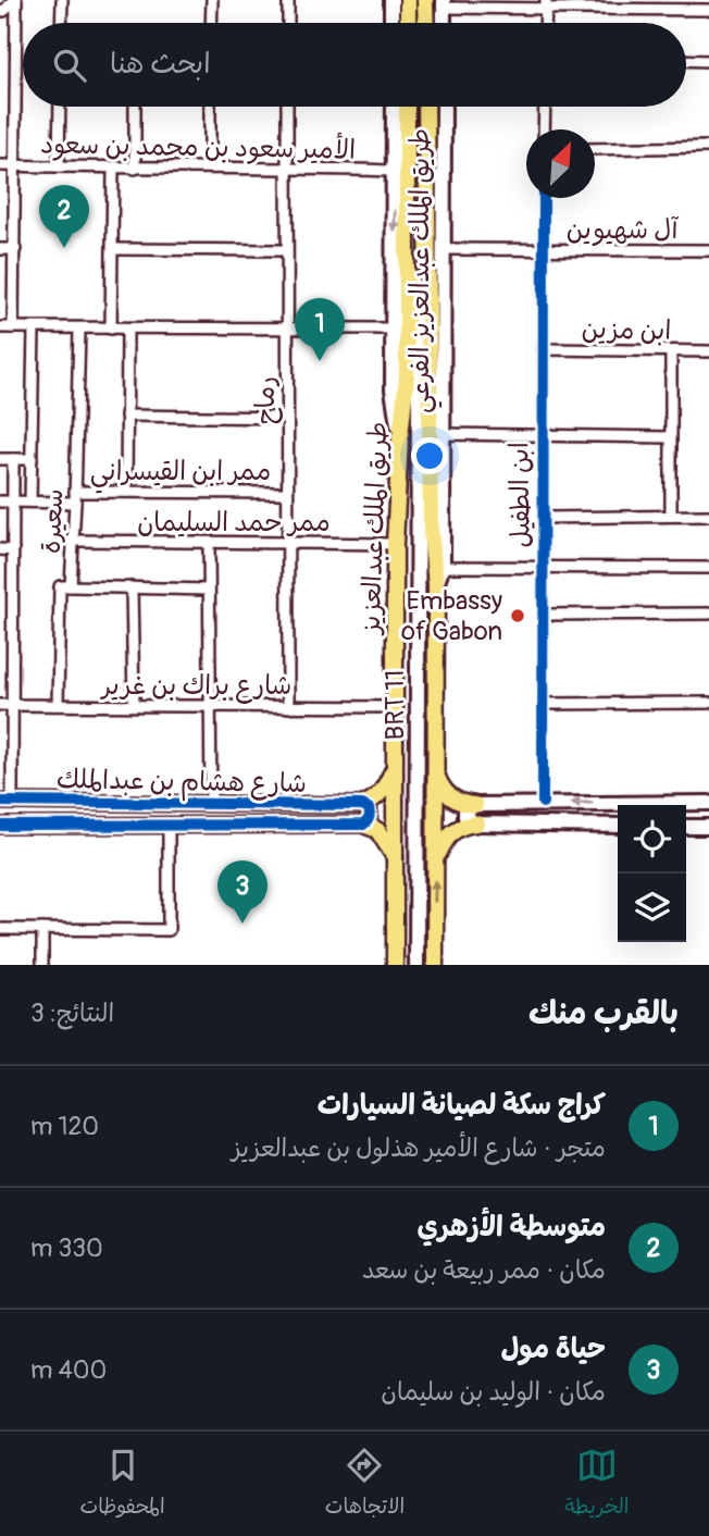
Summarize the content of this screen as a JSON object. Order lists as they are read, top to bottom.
{
  "streets": {
    "main road": ["طريق الملك عبدالعزيز"],
    "street": [
      "الأمير سعود بن محمد بن سعود",
      "آل شهيوين",
      "طريق الملك عبدالعزيز الفرعي",
      "ابن مزين",
      "رماح",
      "ممر ابن القيسراني",
      "ابن الطفيل",
      "سعيرة",
      "ممر حمد السليمان",
      "شارع براك بن غرير",
      "BRT 11",
      "شارع هشام بن عبدالملك"
    ]
  },
  "crossings": [
    ["الأمير سعود بن محمد بن سعود", "طريق الملك عبدالعزيز الفرعي"],
    ["الأمير سعود بن محمد بن سعود", "رماح"],
    ["آل شهيوين", "طريق الملك عبدالعزيز الفرعي"],
    ["آل شهيوين", "ابن الطفيل"],
    ["طريق الملك عبدالعزيز الفرعي", "طريق الملك عبدالعزيز"],
    ["ابن مزين", "ابن الطفيل"],
    ["رماح", "ممر ابن القيسراني"],
    ["رماح", "ممر حمد السليمان"],
    ["رماح", "شارع براك بن غرير"],
    ["ممر ابن القيسراني", "سعيرة"],
    ["سعيرة", "ممر حمد السليمان"],
    ["سعيرة", "شارع براك بن غرير"],
    ["ممر حمد السليمان", "طريق الملك عبدالعزيز"],
    ["طريق الملك عبدالعزيز", "شارع براك بن غرير"],
    ["طريق الملك عبدالعزيز", "BRT 11"]
  ],
  "places": ["Embassy of Gabon"],
  "north": "top right",
  "page": {
    "search": "ابحث هنا",
    "pins": ["2", "1", "3"],
    "heading": ["بالقرب منك", "النتائج: 3"],
    "list": [
      {
        "mark": "1",
        "name": "كراج سكة لصيانة السيارات",
        "note": "متجر · شارع الأمير هذلول بن عبدالعزيز",
        "value": "120 m"
      },
      {
        "mark": "2",
        "name": "متوسطة الأزهري",
        "note": "مكان · ممر ربيعة بن سعد",
        "value": "330 m"
      },
      {
        "mark": "3",
        "name": "حياة مول",
        "note": "مكان · الوليد بن سليمان",
        "value": "400 m"
      }
    ],
    "nav": ["الخريطة", "الاتجاهات", "المحفوظات"]
  }
}
